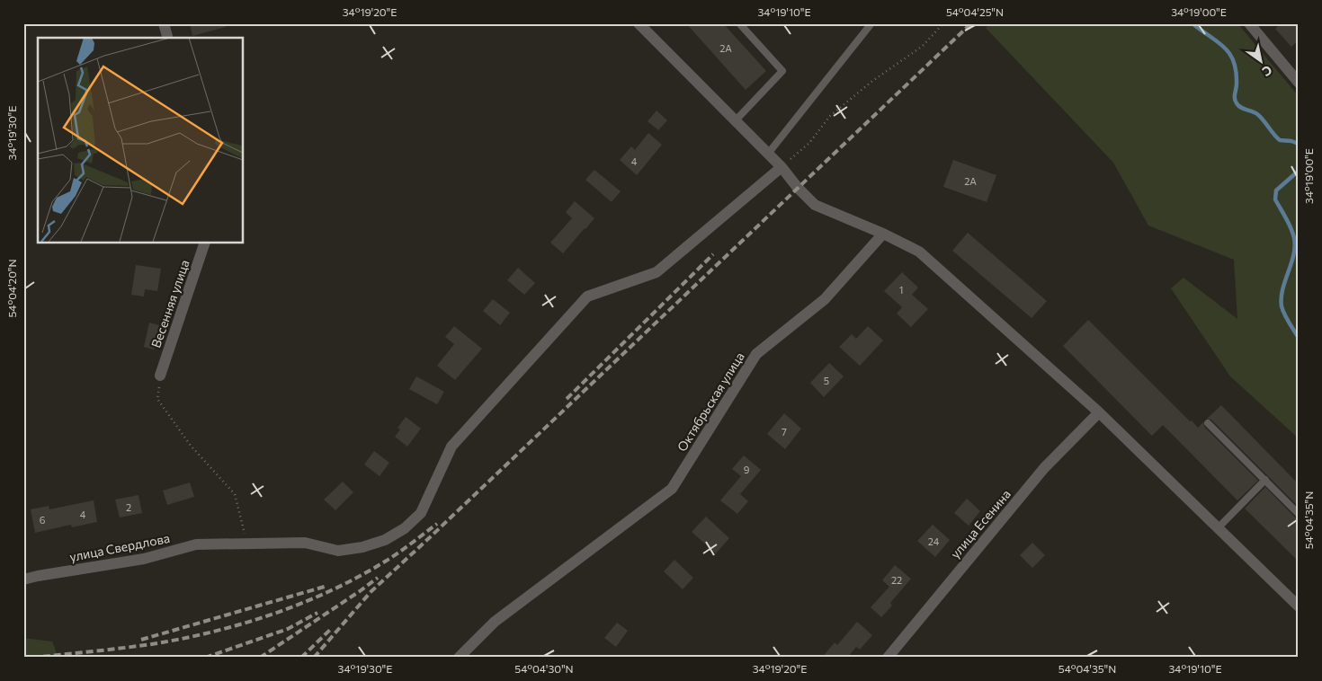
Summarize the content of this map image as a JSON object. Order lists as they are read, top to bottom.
{
  "streets": {
    "street": [
      "Весенняя улица",
      "Октябрьская улица",
      "улица Есенина",
      "улица Свердлова"
    ]
  },
  "house_numbers": [
    "2А",
    "4",
    "2А",
    "1",
    "5",
    "7",
    "9",
    "2",
    "4",
    "6",
    "24",
    "22"
  ],
  "north": "bottom right",
  "coordinates": [
    "34°19'20\"E",
    "34°19'10\"E",
    "54°04'25\"N",
    "34°19'00\"E",
    "34°19'30\"E",
    "54°04'20\"N",
    "54°04'35\"N",
    "54°04'30\"N"
  ]
}
